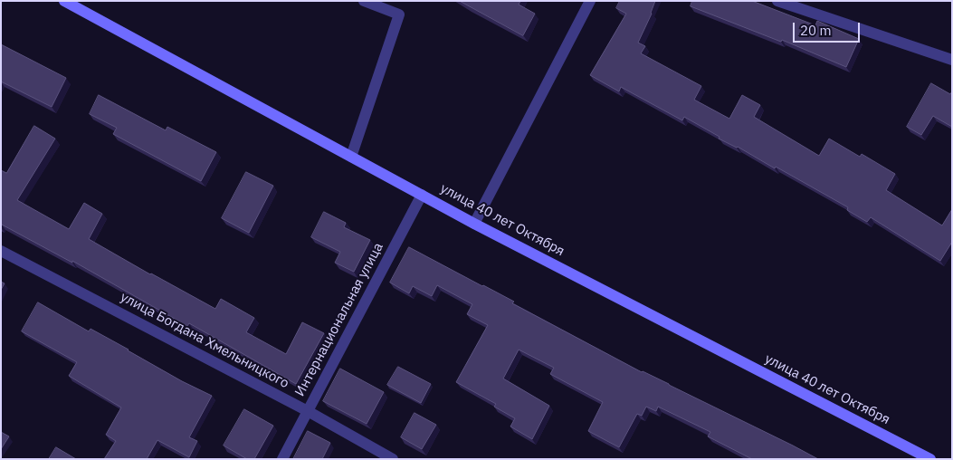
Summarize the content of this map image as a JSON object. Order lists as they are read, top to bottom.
{
  "streets": {
    "street": ["улица 40 лет Октября", "Интернациональная улица", "улица Богдана Хмельницкого"]
  },
  "crossings": [
    ["улица 40 лет Октября", "Интернациональная улица"],
    ["Интернациональная улица", "улица Богдана Хмельницкого"]
  ],
  "scale_bar": "20 m"
}
